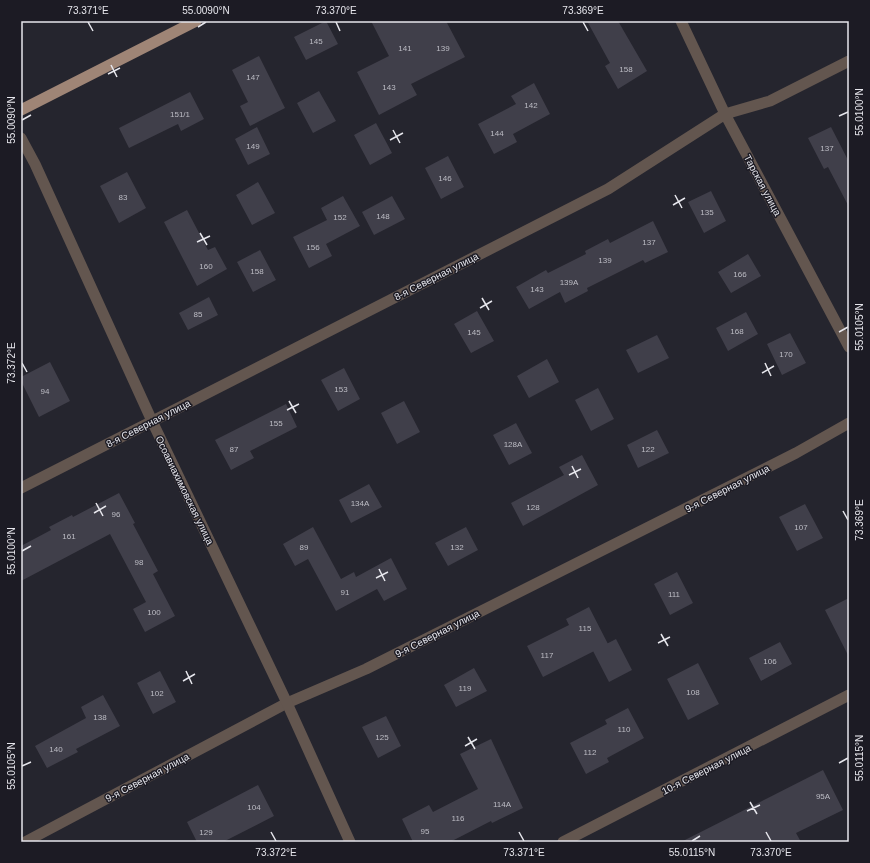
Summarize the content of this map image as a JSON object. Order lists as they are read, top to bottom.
{
  "streets": {
    "street": [
      "Тарская улица",
      "8-я Северная улица",
      "9-я Северная улица",
      "Осоавиахимовская улица",
      "10-я Северная улица"
    ]
  },
  "crossings": [
    ["Тарская улица", "8-я Северная улица"],
    ["8-я Северная улица", "Осоавиахимовская улица"],
    ["9-я Северная улица", "Осоавиахимовская улица"]
  ],
  "house_numbers": [
    "145",
    "141",
    "139",
    "158",
    "147",
    "143",
    "142",
    "151/1",
    "144",
    "149",
    "137",
    "146",
    "83",
    "135",
    "148",
    "152",
    "137",
    "156",
    "139",
    "160",
    "158",
    "166",
    "139А",
    "143",
    "85",
    "168",
    "145",
    "170",
    "153",
    "94",
    "155",
    "128А",
    "87",
    "122",
    "134А",
    "128",
    "96",
    "107",
    "161",
    "89",
    "132",
    "98",
    "91",
    "111",
    "100",
    "115",
    "117",
    "106",
    "119",
    "108",
    "102",
    "138",
    "110",
    "125",
    "140",
    "112",
    "95А",
    "114А",
    "104",
    "116",
    "95",
    "129"
  ],
  "coordinates": [
    "73.371°E",
    "55.0090°N",
    "73.370°E",
    "73.369°E",
    "55.0100°N",
    "55.0105°N",
    "73.372°E",
    "55.0115°N"
  ]
}
